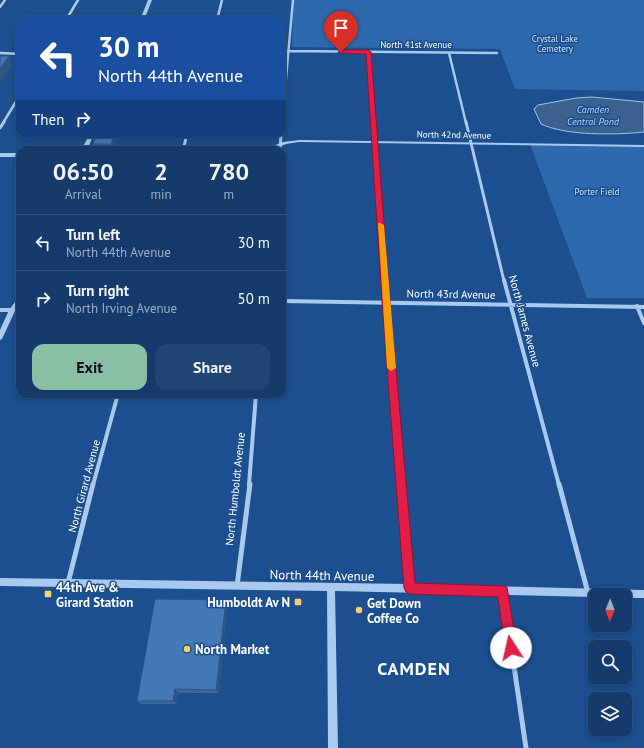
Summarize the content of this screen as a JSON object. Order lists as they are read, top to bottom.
{
  "streets": {
    "street": [
      "North 41st Avenue",
      "North 42nd Avenue",
      "North 43rd Avenue",
      "North James Avenue",
      "North Girard Avenue",
      "North Humboldt Avenue",
      "North 44th Avenue"
    ]
  },
  "crossings": [
    ["North 41st Avenue", "North James Avenue"],
    ["North 42nd Avenue", "North James Avenue"],
    ["North 43rd Avenue", "North James Avenue"],
    ["North James Avenue", "North 44th Avenue"],
    ["North Girard Avenue", "North 44th Avenue"],
    ["North Humboldt Avenue", "North 44th Avenue"]
  ],
  "districts": ["CAMDEN"],
  "water": ["Camden Central Pond"],
  "parks": ["Crystal Lake Cemetery", "Porter Field"],
  "places": {
    "transit": ["44th Ave & Girard Station", "Humboldt Av N"],
    "other": ["Get Down Coffee Co", "North Market"]
  },
  "north": "bottom",
  "page": {
    "turn": ["30 m", "North 44th Avenue"],
    "then": "Then",
    "eta": [
      "06:50",
      "Arrival",
      "2",
      "min",
      "780",
      "m"
    ],
    "list": [
      {
        "name": "Turn left",
        "note": "North 44th Avenue",
        "value": "30 m"
      },
      {
        "name": "Turn right",
        "note": "North Irving Avenue",
        "value": "50 m"
      }
    ],
    "buttons": ["Exit", "Share"]
  }
}
